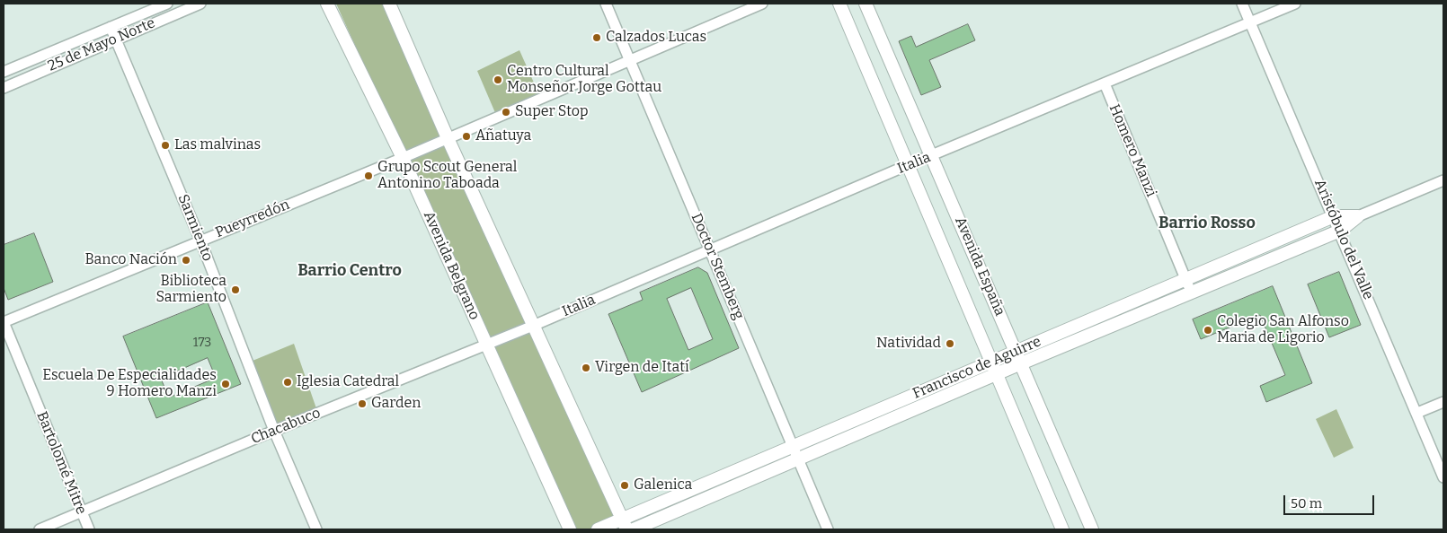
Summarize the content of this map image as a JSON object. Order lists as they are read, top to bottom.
{
  "streets": {
    "street": [
      "25 de Mayo Norte",
      "Homero Manzi",
      "Italia",
      "Pueyrredón",
      "Sarmiento",
      "Aristóbulo del Valle",
      "Avenida Belgrano",
      "Doctor Stemberg",
      "Avenida España",
      "Francisco de Aguirre",
      "Chacabuco",
      "Bartolomé Mitre"
    ]
  },
  "crossings": [
    ["25 de Mayo Norte", "Sarmiento"],
    ["Homero Manzi", "Italia"],
    ["Homero Manzi", "Francisco de Aguirre"],
    ["Italia", "Aristóbulo del Valle"],
    ["Italia", "Doctor Stemberg"],
    ["Italia", "Avenida España"],
    ["Italia", "Chacabuco"],
    ["Pueyrredón", "Sarmiento"],
    ["Pueyrredón", "Avenida Belgrano"],
    ["Pueyrredón", "Doctor Stemberg"],
    ["Pueyrredón", "Bartolomé Mitre"],
    ["Sarmiento", "Chacabuco"],
    ["Aristóbulo del Valle", "Francisco de Aguirre"],
    ["Avenida Belgrano", "Chacabuco"],
    ["Doctor Stemberg", "Francisco de Aguirre"],
    ["Avenida España", "Francisco de Aguirre"],
    ["Chacabuco", "Bartolomé Mitre"]
  ],
  "districts": ["Barrio Rosso", "Barrio Centro"],
  "places": [
    "Calzados Lucas",
    "Centro Cultural Monseñor Jorge Gottau",
    "Super Stop",
    "Añatuya",
    "Las malvinas",
    "Grupo Scout General Antonino Taboada",
    "Banco Nación",
    "Biblioteca Sarmiento",
    "Colegio San Alfonso Maria de Ligorio",
    "Natividad",
    "Virgen de Itatí",
    "Iglesia Catedral",
    "Escuela De Especialidades 9 Homero Manzi",
    "Garden",
    "Galenica"
  ],
  "house_numbers": ["173"],
  "scale_bar": "50 m"
}
